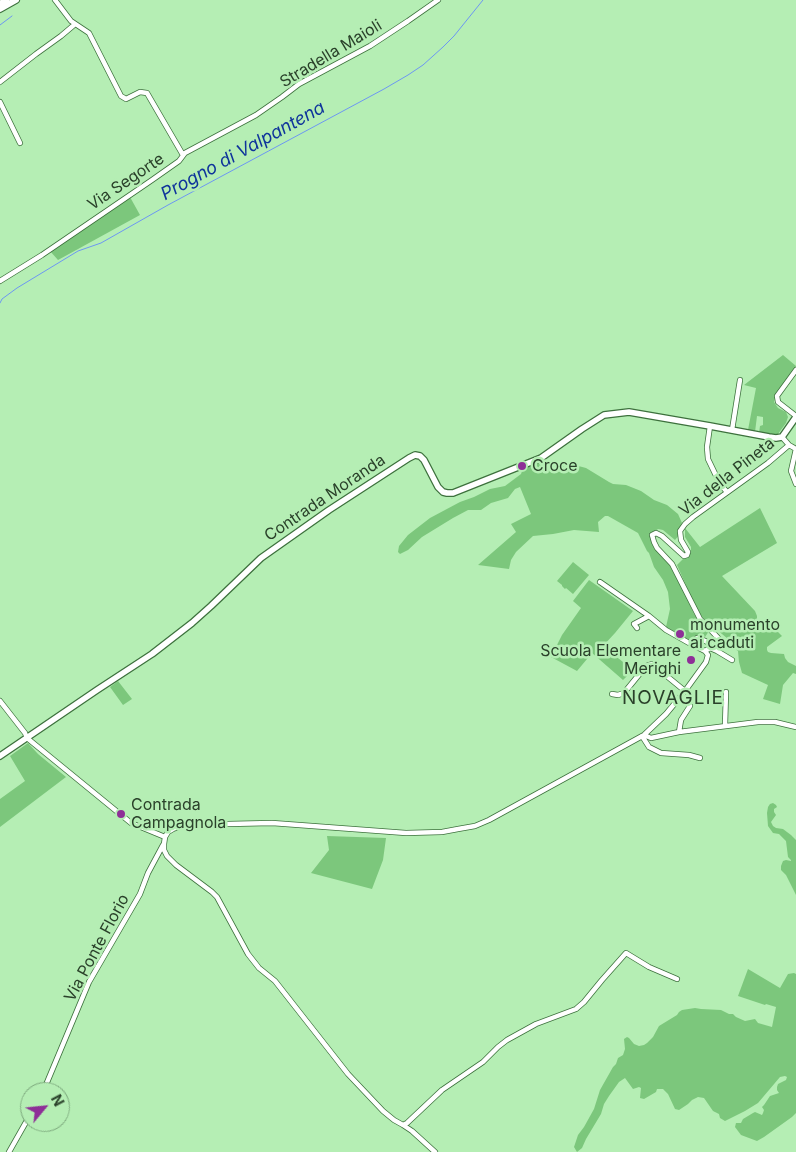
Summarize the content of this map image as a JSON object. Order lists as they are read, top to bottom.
{
  "streets": {
    "street": [
      "Stradella Maioli",
      "Via Segorte",
      "Via della Pineta",
      "Contrada Moranda",
      "Via Ponte Florio"
    ]
  },
  "crossings": [
    ["Stradella Maioli", "Via Segorte"]
  ],
  "districts": ["NOVAGLIE"],
  "water": ["Progno di Valpantena"],
  "places": [
    "Croce",
    "monumento ai caduti",
    "Scuola Elementare Merighi",
    "Contrada Campagnola"
  ],
  "north": "top right"
}
